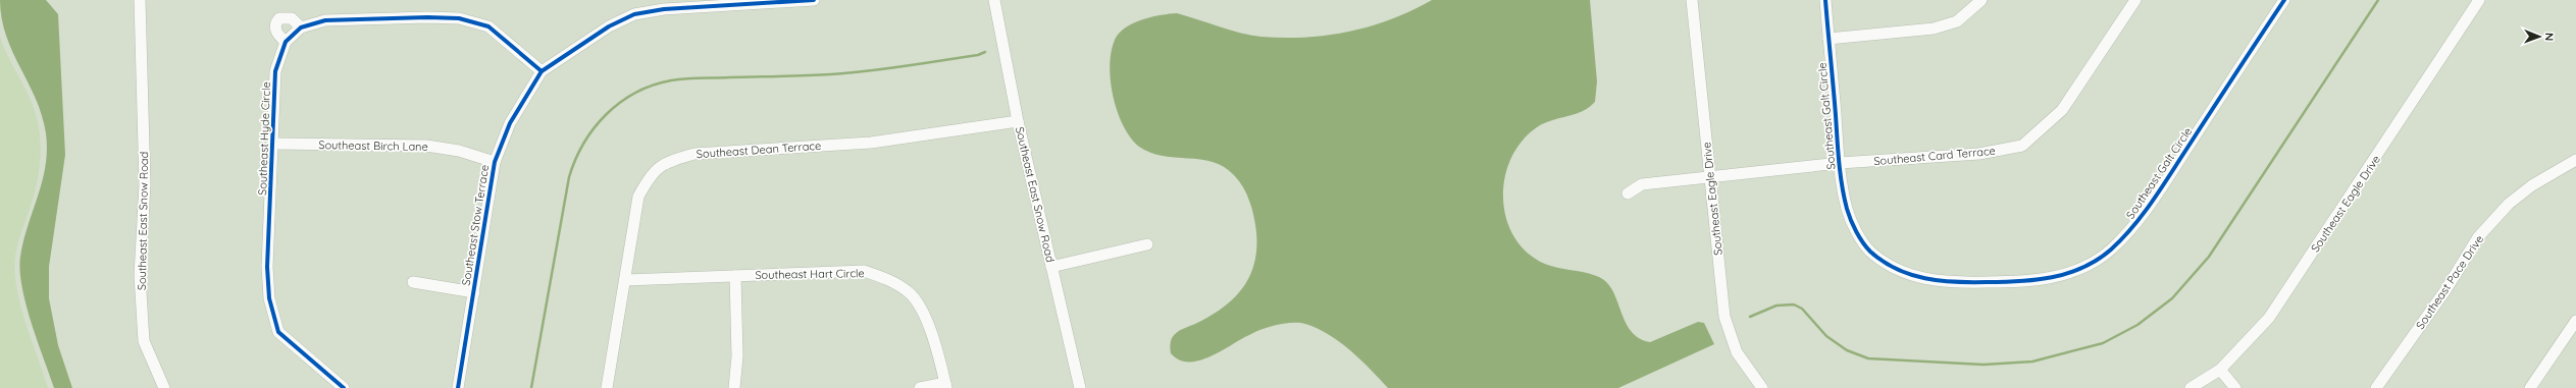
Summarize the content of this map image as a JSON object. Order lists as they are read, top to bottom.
{
  "streets": {
    "street": [
      "Southeast Galt Circle",
      "Southeast Hyde Circle",
      "Southeast Birch Lane",
      "Southeast Dean Terrace",
      "Southeast Card Terrace",
      "Southeast East Snow Road",
      "Southeast Eagle Drive",
      "Southeast Stow Terrace",
      "Southeast Hart Circle",
      "Southeast Pace Drive"
    ]
  },
  "crossings": [
    ["Southeast Galt Circle", "Southeast Card Terrace"],
    ["Southeast Hyde Circle", "Southeast Birch Lane"],
    ["Southeast Hyde Circle", "Southeast Stow Terrace"],
    ["Southeast Birch Lane", "Southeast Stow Terrace"],
    ["Southeast Dean Terrace", "Southeast East Snow Road"],
    ["Southeast Dean Terrace", "Southeast Hart Circle"],
    ["Southeast Card Terrace", "Southeast Eagle Drive"]
  ],
  "north": "right"
}
